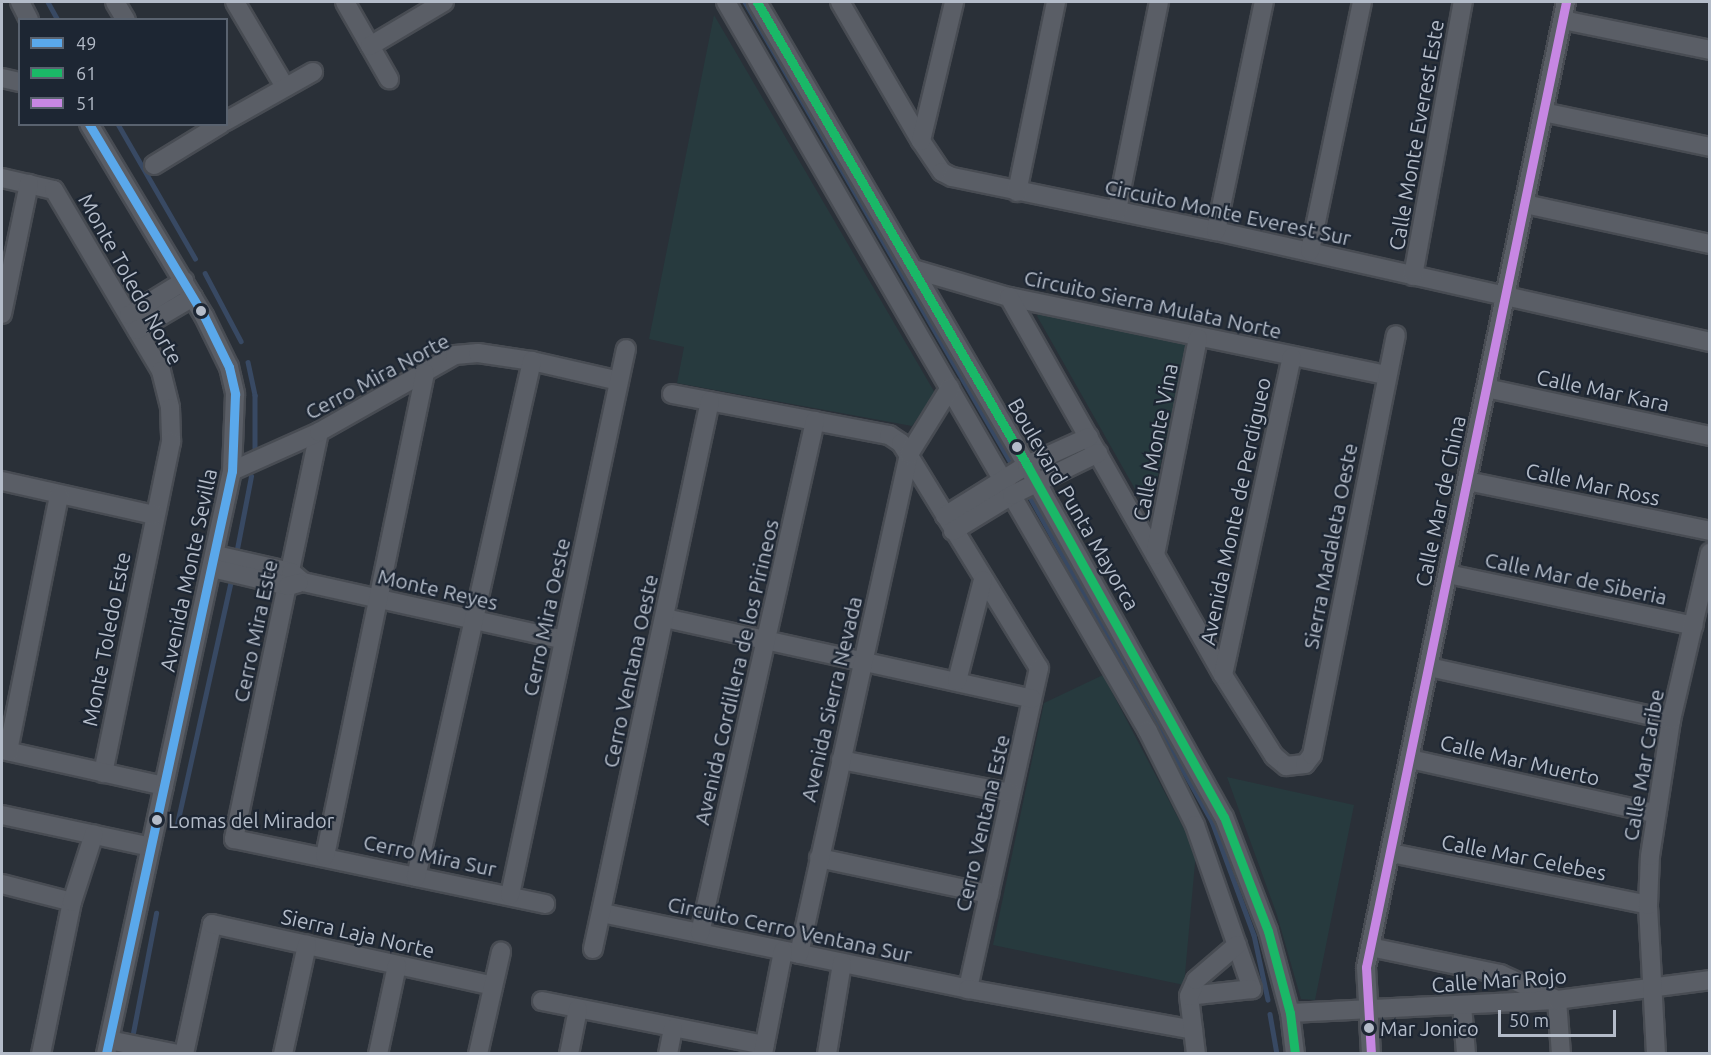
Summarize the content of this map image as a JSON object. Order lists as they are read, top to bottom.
{
  "streets": {
    "street": [
      "Calle Monte Everest Este",
      "Circuito Monte Everest Sur",
      "Monte Toledo Norte",
      "Circuito Sierra Mulata Norte",
      "Cerro Mira Norte",
      "Calle Mar Kara",
      "Calle Monte Vina",
      "Calle Mar Ross",
      "Calle Mar de China",
      "Boulevard Punta Mayorca",
      "Avenida Monte de Perdigueo",
      "Sierra Madaleta Oeste",
      "Avenida Monte Sevilla",
      "Calle Mar de Siberia",
      "Monte Reyes",
      "Cerro Mira Oeste",
      "Cerro Mira Este",
      "Monte Toledo Este",
      "Cerro Ventana Oeste",
      "Avenida Cordillera de los Pirineos",
      "Avenida Sierra Nevada",
      "Calle Mar Muerto",
      "Calle Mar Caribe",
      "Cerro Ventana Este",
      "Cerro Mira Sur",
      "Calle Mar Celebes",
      "Circuito Cerro Ventana Sur",
      "Sierra Laja Norte",
      "Calle Mar Rojo"
    ]
  },
  "crossings": [
    ["Calle Monte Everest Este", "Circuito Monte Everest Sur"],
    ["Circuito Monte Everest Sur", "Calle Mar de China"],
    ["Monte Toledo Norte", "Monte Toledo Este"],
    ["Circuito Sierra Mulata Norte", "Calle Monte Vina"],
    ["Circuito Sierra Mulata Norte", "Boulevard Punta Mayorca"],
    ["Circuito Sierra Mulata Norte", "Avenida Monte de Perdigueo"],
    ["Circuito Sierra Mulata Norte", "Sierra Madaleta Oeste"],
    ["Cerro Mira Norte", "Avenida Monte Sevilla"],
    ["Cerro Mira Norte", "Cerro Mira Oeste"],
    ["Cerro Mira Norte", "Cerro Mira Este"],
    ["Calle Mar Kara", "Calle Mar de China"],
    ["Calle Mar Ross", "Calle Mar de China"],
    ["Calle Mar de China", "Calle Mar de Siberia"],
    ["Calle Mar de China", "Calle Mar Muerto"],
    ["Calle Mar de China", "Calle Mar Celebes"],
    ["Calle Mar de China", "Calle Mar Rojo"],
    ["Boulevard Punta Mayorca", "Calle Mar Rojo"],
    ["Avenida Monte de Perdigueo", "Sierra Madaleta Oeste"],
    ["Avenida Monte Sevilla", "Monte Reyes"],
    ["Calle Mar de Siberia", "Calle Mar Caribe"],
    ["Monte Reyes", "Cerro Mira Oeste"],
    ["Monte Reyes", "Cerro Mira Este"],
    ["Cerro Mira Oeste", "Cerro Mira Sur"],
    ["Cerro Mira Este", "Cerro Mira Sur"],
    ["Cerro Ventana Oeste", "Circuito Cerro Ventana Sur"],
    ["Avenida Cordillera de los Pirineos", "Circuito Cerro Ventana Sur"],
    ["Avenida Sierra Nevada", "Circuito Cerro Ventana Sur"],
    ["Calle Mar Muerto", "Calle Mar Caribe"],
    ["Calle Mar Caribe", "Calle Mar Celebes"],
    ["Calle Mar Caribe", "Calle Mar Rojo"],
    ["Cerro Ventana Este", "Circuito Cerro Ventana Sur"]
  ],
  "places": ["Lomas del Mirador", "Mar Jonico"],
  "lines": ["transit line 61", "transit line 51", "transit line 49"],
  "legend": ["49", "61", "51"],
  "scale_bar": "50 m"
}
